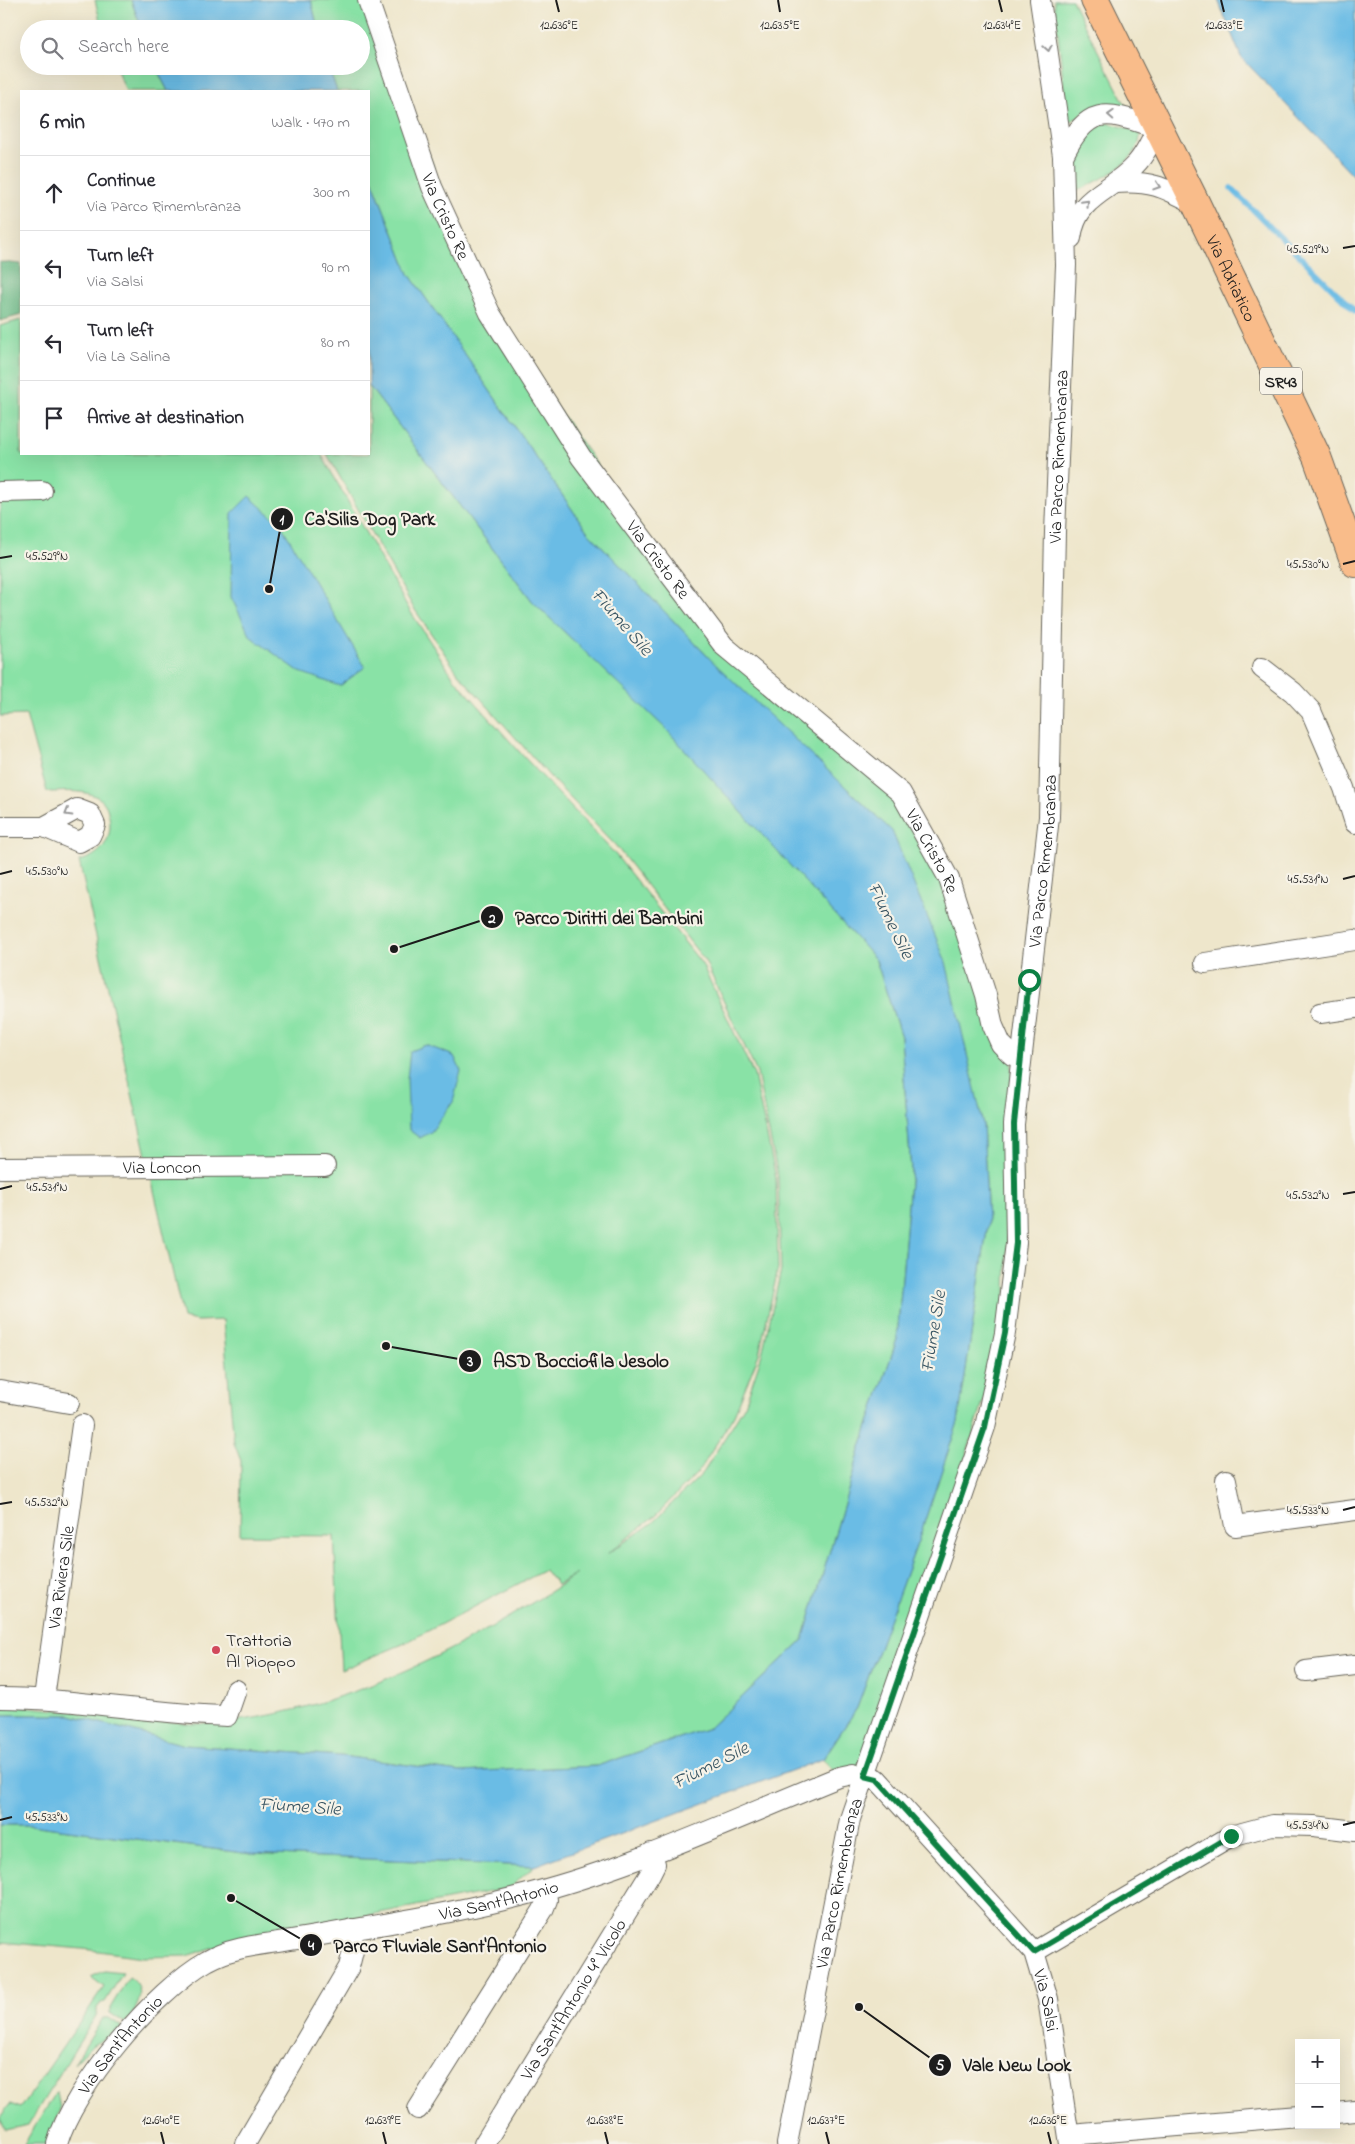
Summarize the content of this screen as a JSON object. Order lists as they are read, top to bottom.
{
  "streets": {
    "main road": ["Via Adriatico", "SR43"],
    "street": [
      "Via Cristo Re",
      "Via Parco Rimembranza",
      "Via Loncon",
      "Via Riviera Sile",
      "Via Sant'Antonio",
      "Via Sant'Antonio 4° Vicolo",
      "Via Salsi"
    ]
  },
  "crossings": [
    ["Via Cristo Re", "Via Parco Rimembranza"],
    ["Via Adriatico", "Via Parco Rimembranza"],
    ["Via Parco Rimembranza", "Via Sant'Antonio"],
    ["Via Parco Rimembranza", "Via Salsi"],
    ["Via Sant'Antonio", "Via Sant'Antonio 4° Vicolo"],
    ["Via Sant'Antonio", "Via Salsi"]
  ],
  "water": ["Fiume Sile"],
  "places": [
    "Ca'Silis Dog Park",
    "Parco Diritti dei Bambini",
    "ASD Bocciofila Jesolo",
    "Trattoria Al Pioppo",
    "Parco Fluviale Sant'Antonio",
    "Vale New Look"
  ],
  "page": {
    "search": "Search here",
    "heading": ["6 min", "Walk · 470 m"],
    "list": [
      ["Continue", "Via Parco Rimembranza", "300 m"],
      ["Turn left", "Via Salsi", "90 m"],
      ["Turn left", "Via La Salina", "80 m"],
      "Arrive at destination"
    ],
    "map_buttons": ["+", "−"]
  },
  "coordinates": [
    "12.636°E",
    "12.635°E",
    "12.634°E",
    "12.633°E",
    "45.529°N",
    "45.530°N",
    "45.531°N",
    "45.532°N",
    "45.533°N",
    "45.534°N",
    "12.640°E",
    "12.639°E",
    "12.638°E",
    "12.637°E"
  ]
}
